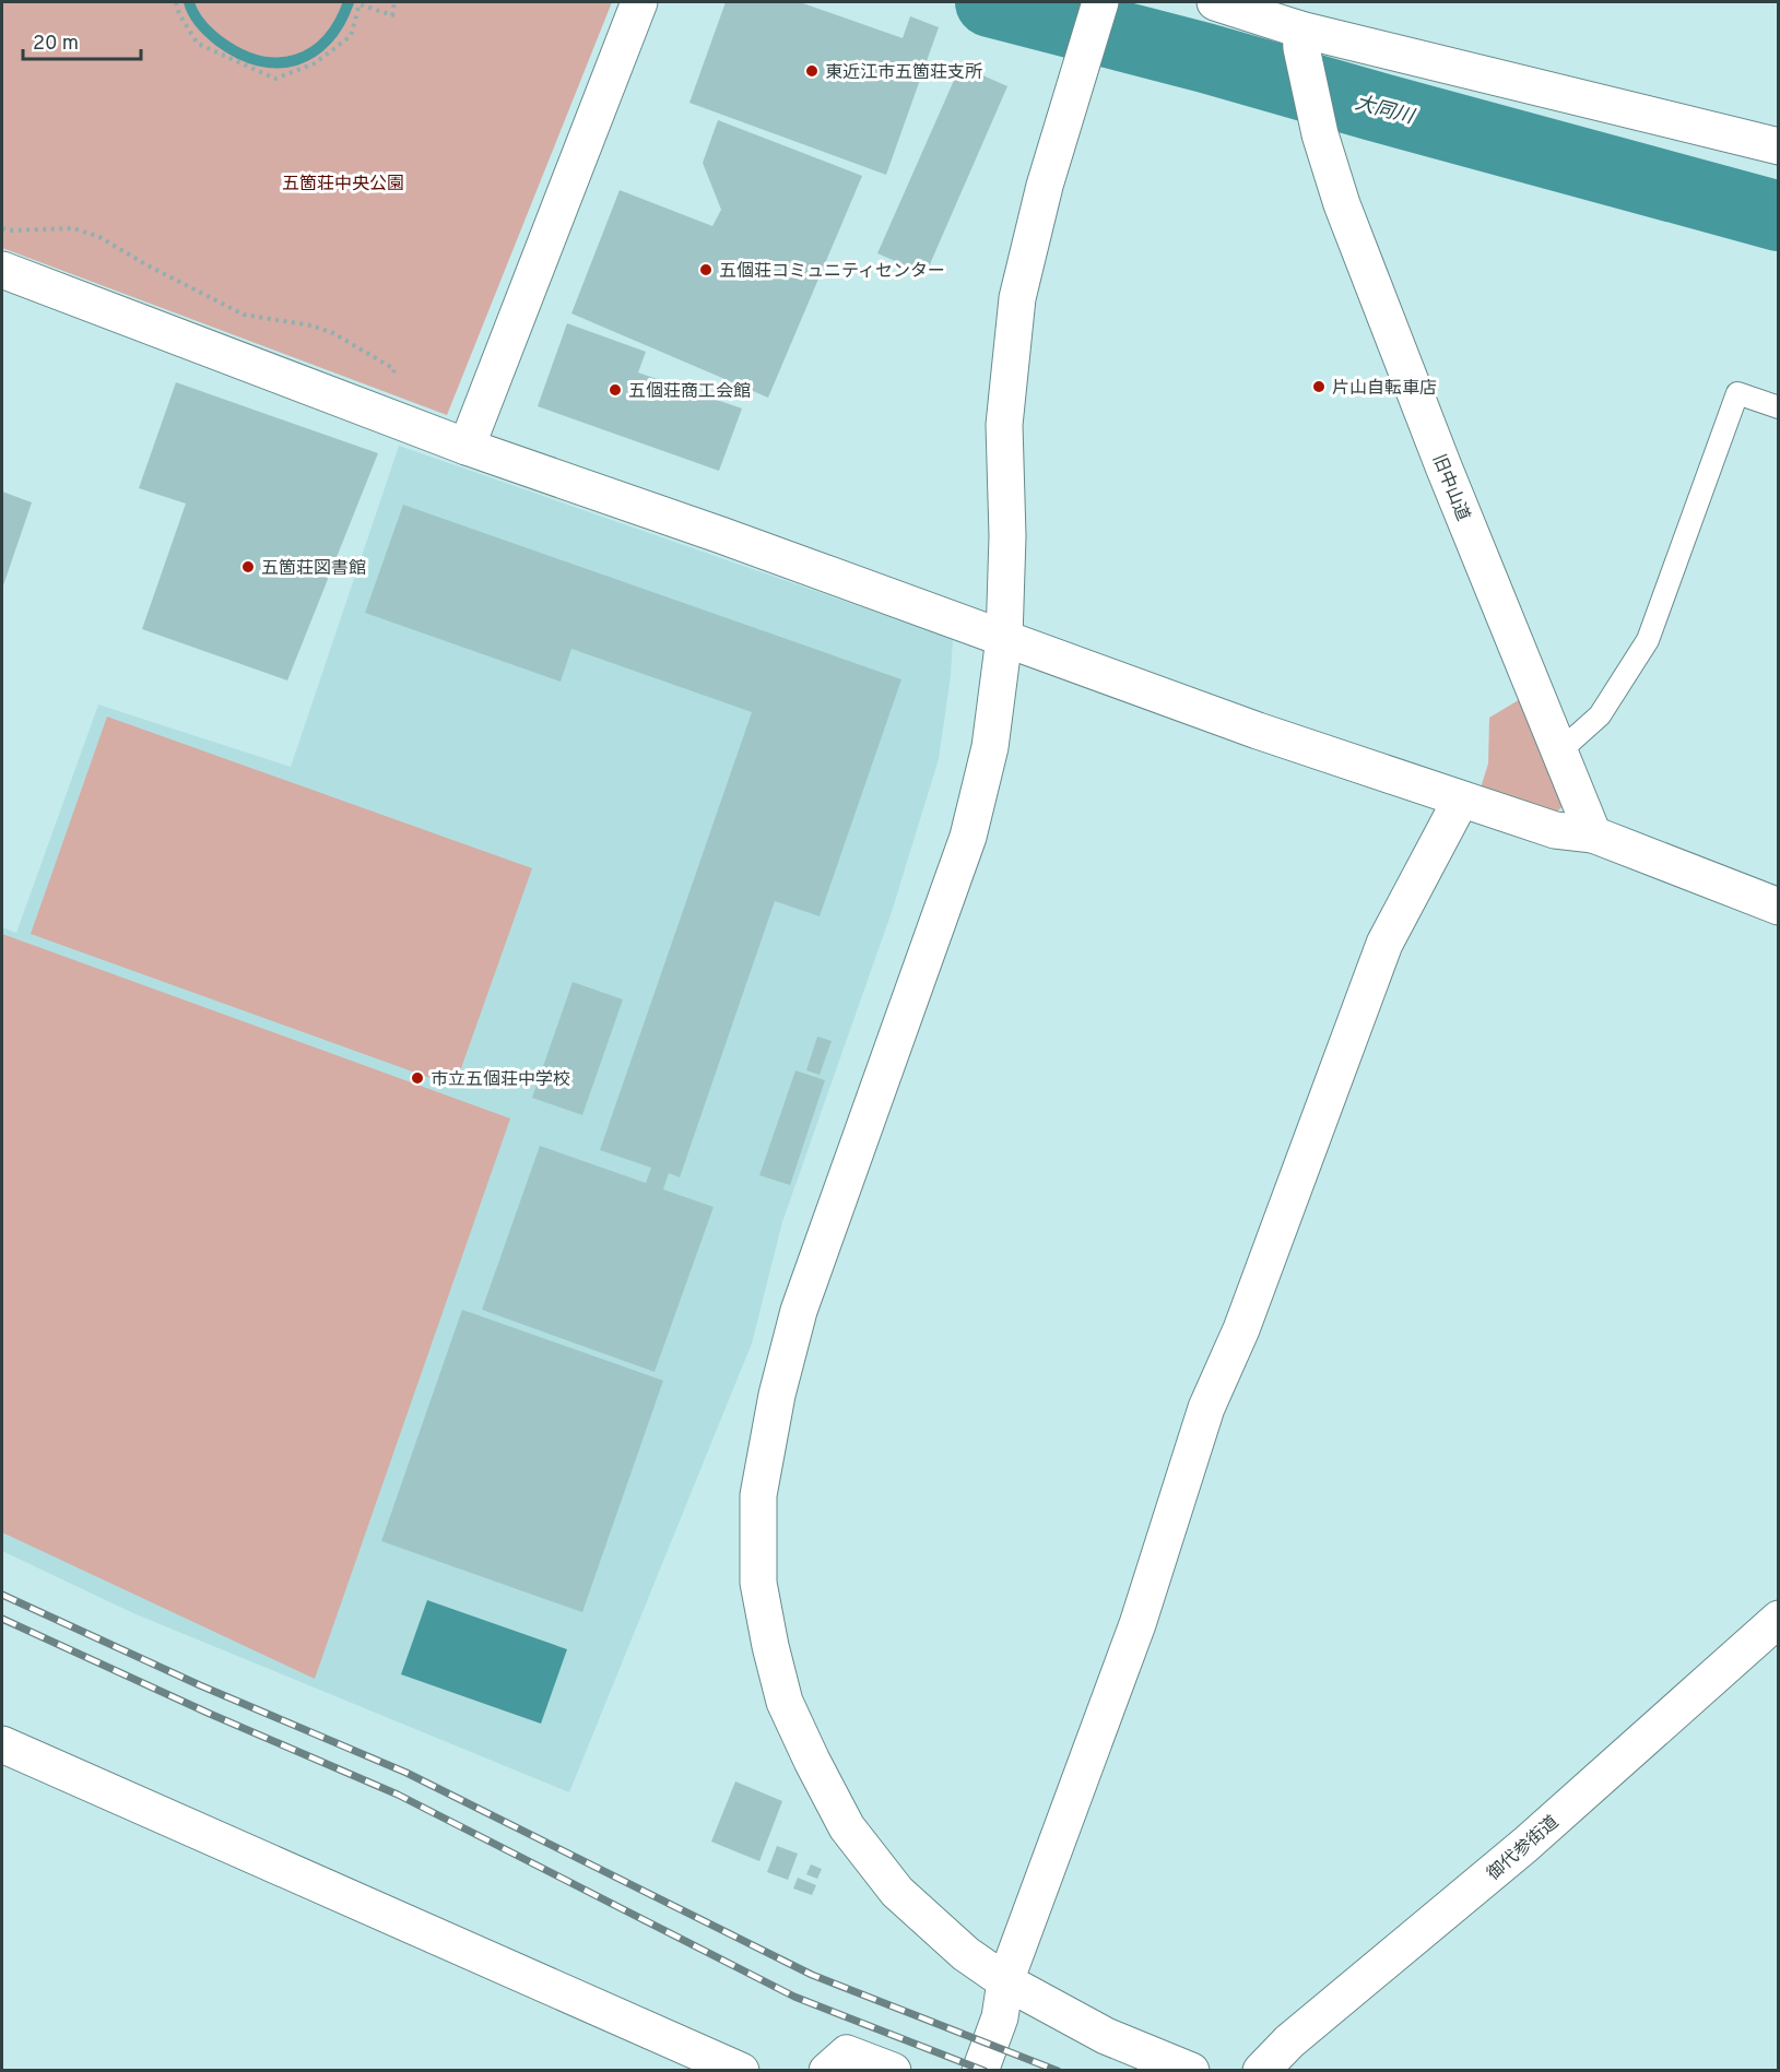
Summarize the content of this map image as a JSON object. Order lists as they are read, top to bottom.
{
  "streets": {
    "street": ["旧中山道", "御代参街道"]
  },
  "water": ["大同川"],
  "parks": ["五箇荘中央公園"],
  "places": [
    "東近江市五箇荘支所",
    "五個荘コミュニティセンター",
    "片山自転車店",
    "五個荘商工会館",
    "五箇荘図書館",
    "市立五個荘中学校"
  ],
  "scale_bar": "20 m"
}
